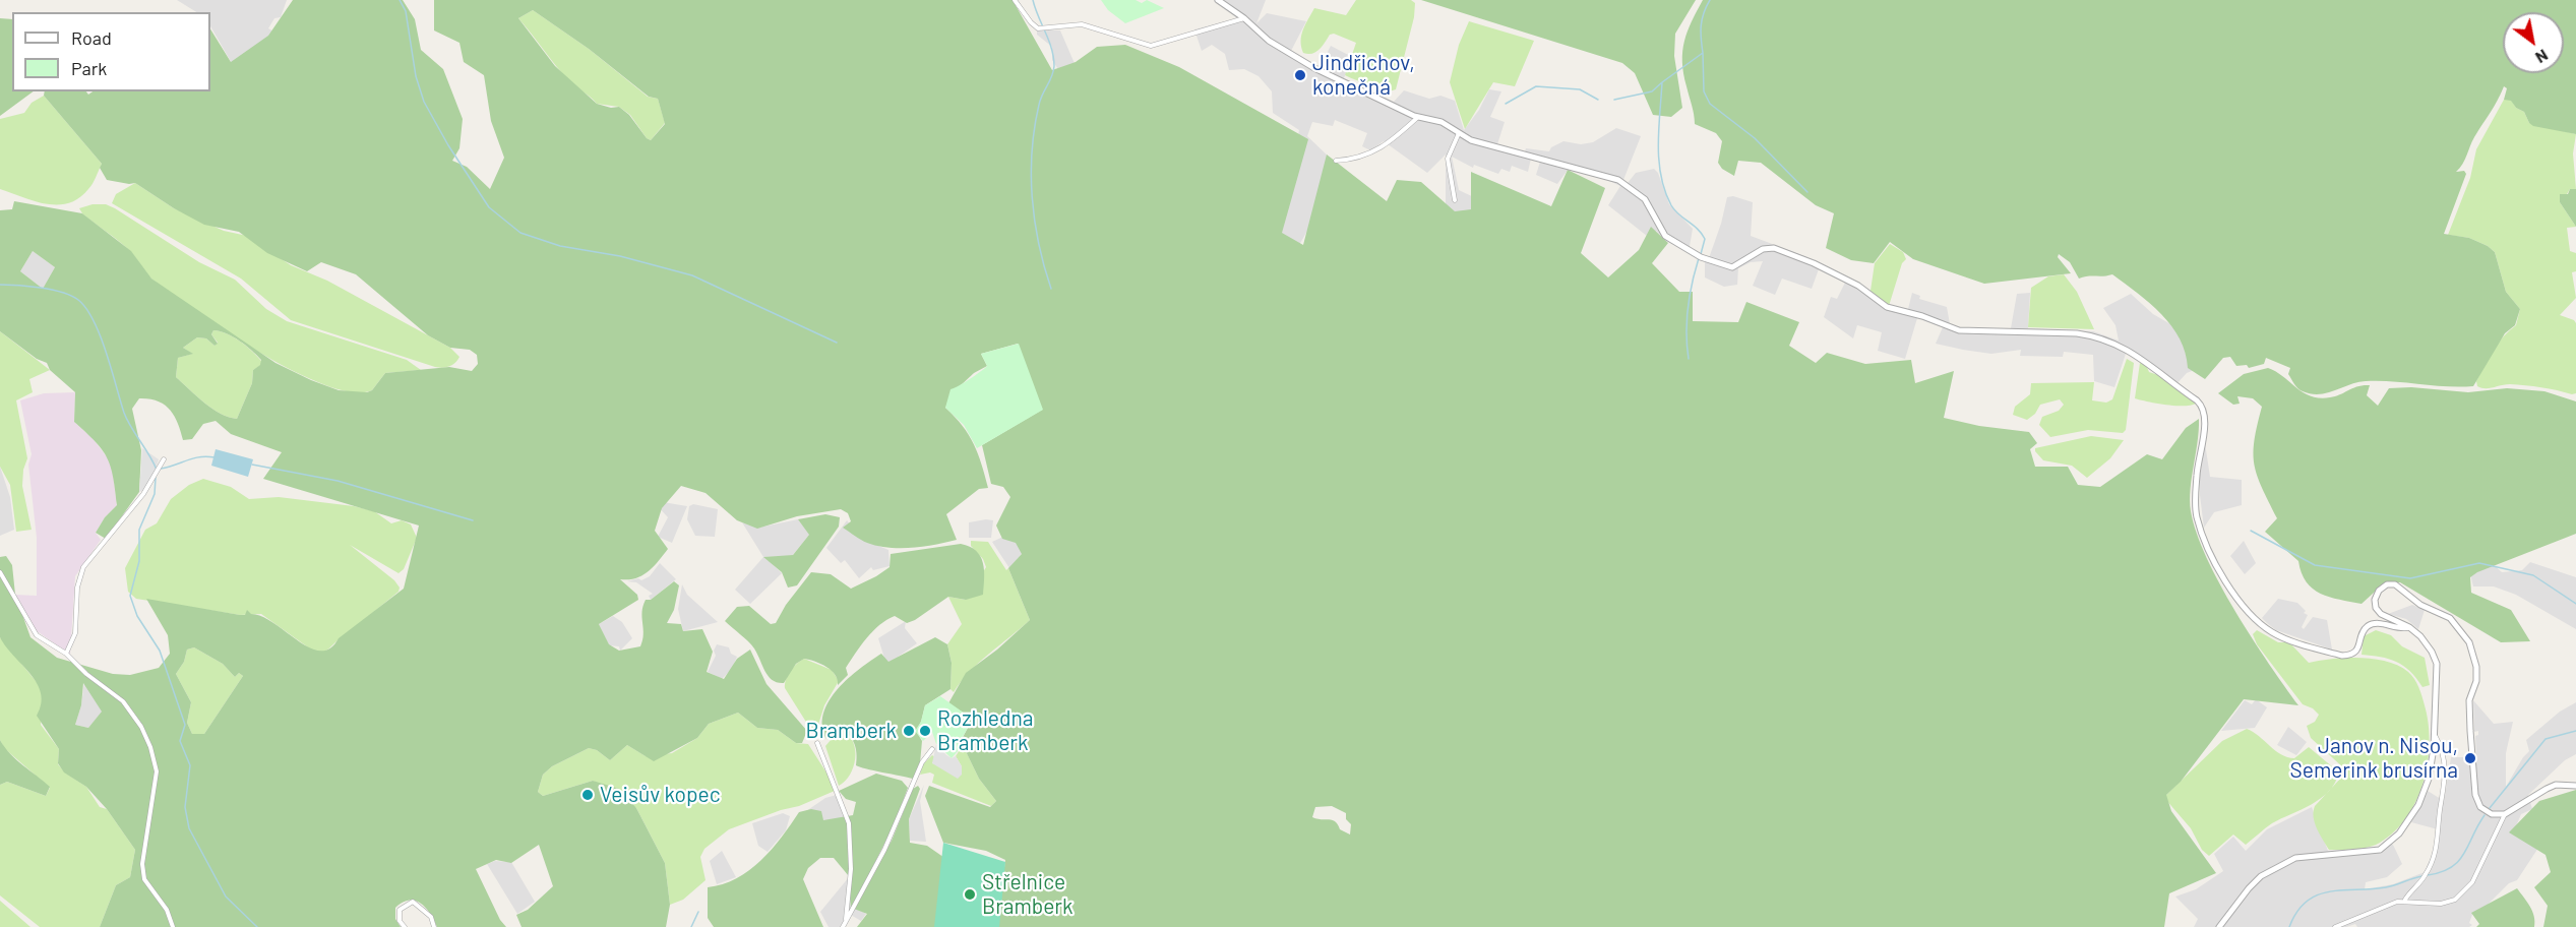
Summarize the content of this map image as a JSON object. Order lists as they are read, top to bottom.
{
  "places": [
    "Jindřichov, konečná",
    "Bramberk",
    "Rozhledna Bramberk",
    "Janov n. Nisou, Semerink brusírna",
    "Veisův kopec",
    "Střelnice Bramberk"
  ],
  "legend": ["Road", "Park"],
  "north": "bottom right"
}
